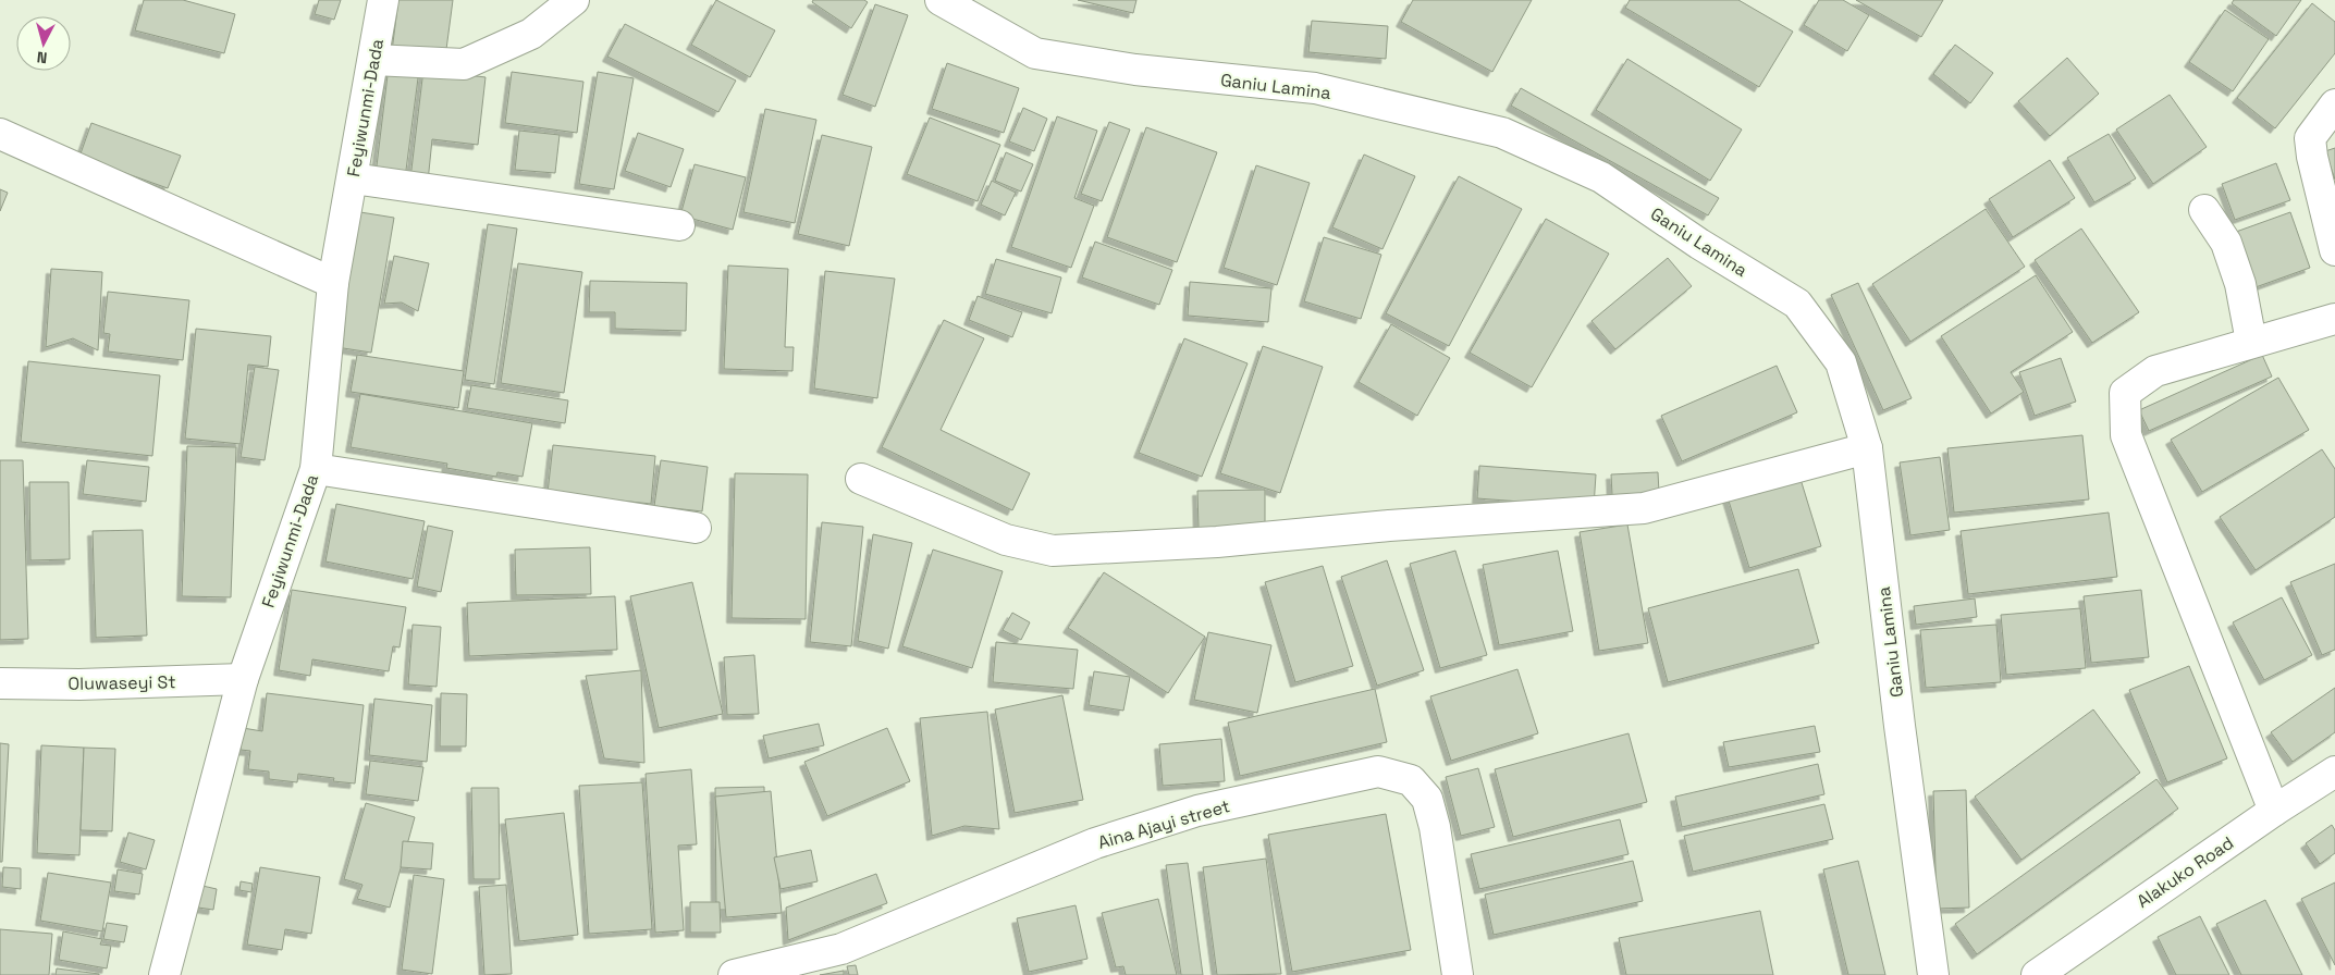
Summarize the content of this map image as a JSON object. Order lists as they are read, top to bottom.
{
  "streets": {
    "street": [
      "Ganiu Lamina",
      "Feyiwunmi-Dada",
      "Oluwaseyi St",
      "Aina Ajayi street",
      "Alakuko Road"
    ]
  },
  "crossings": [
    ["Feyiwunmi-Dada", "Oluwaseyi St"]
  ],
  "north": "bottom"
}
